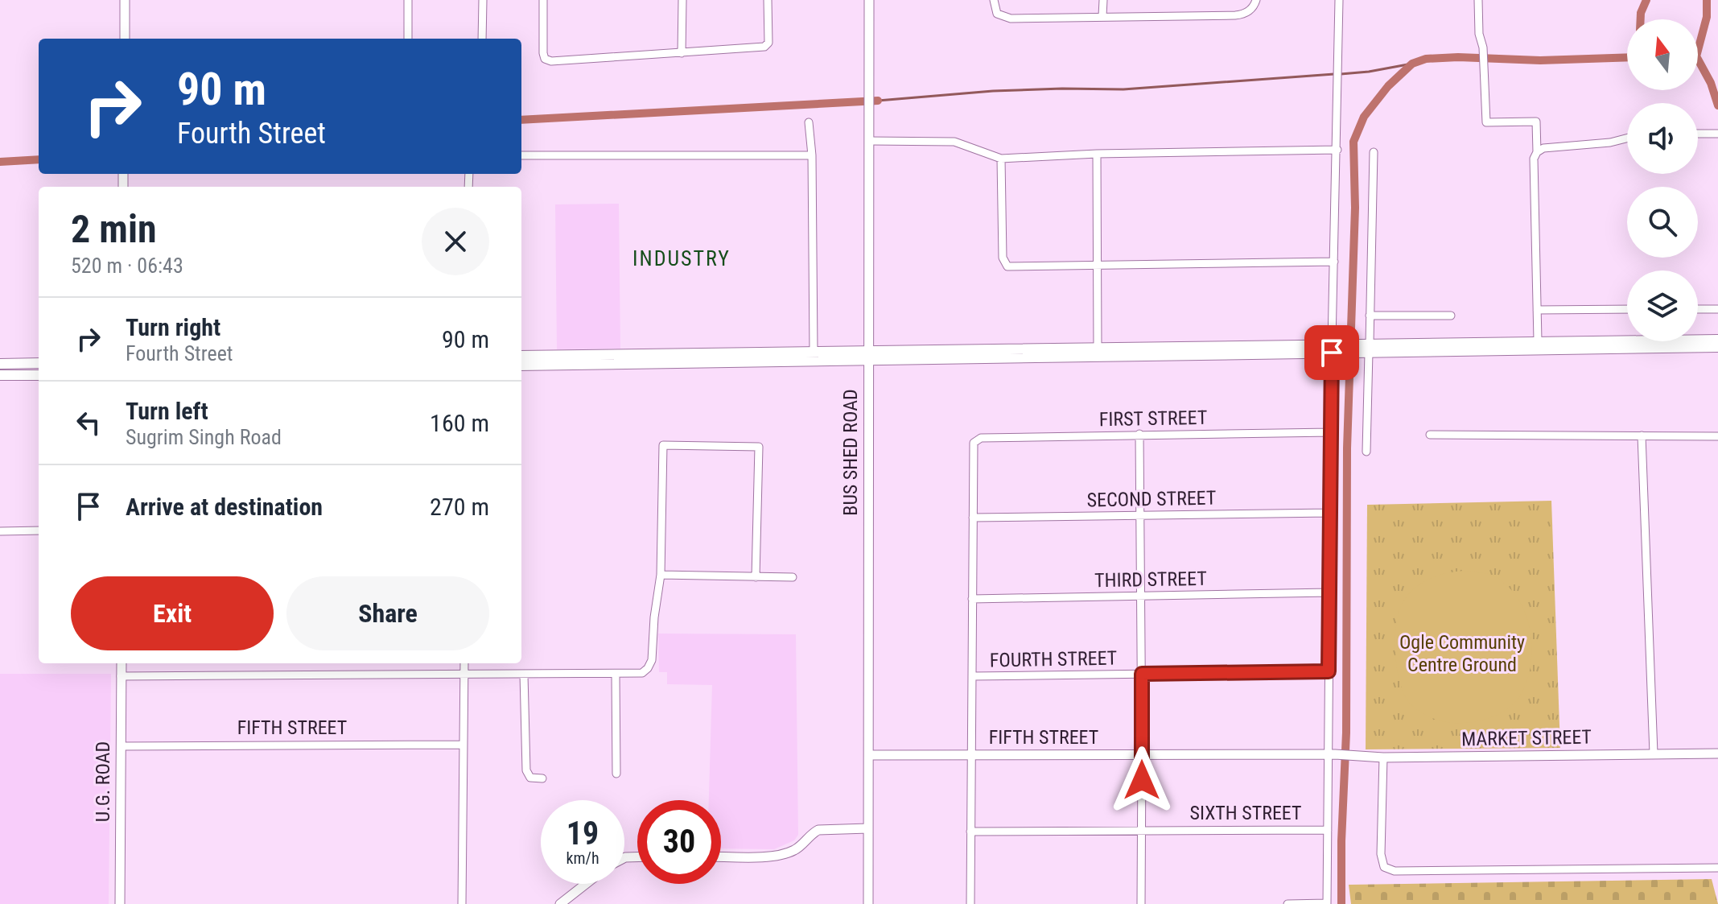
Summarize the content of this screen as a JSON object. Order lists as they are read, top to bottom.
{
  "streets": {
    "street": [
      "FIRST STREET",
      "BUS SHED ROAD",
      "SECOND STREET",
      "THIRD STREET",
      "FOURTH STREET",
      "FIFTH STREET",
      "MARKET STREET",
      "U.G. ROAD",
      "SIXTH STREET"
    ]
  },
  "crossings": [
    ["FIRST STREET", "SECOND STREET"],
    ["BUS SHED ROAD", "FIFTH STREET"],
    ["FIFTH STREET", "MARKET STREET"],
    ["FIFTH STREET", "U.G. ROAD"]
  ],
  "districts": ["INDUSTRY"],
  "parks": ["Ogle Community Centre Ground"],
  "north": "top",
  "page": {
    "turn": ["90 m", "Fourth Street"],
    "heading": ["2 min", "520 m · 06:43"],
    "list": [
      {
        "name": "Turn right",
        "note": "Fourth Street",
        "value": "90 m"
      },
      {
        "name": "Turn left",
        "note": "Sugrim Singh Road",
        "value": "160 m"
      },
      {
        "name": "Arrive at destination",
        "value": "270 m"
      }
    ],
    "buttons": ["Exit", "Share"],
    "speed": "19 km/h",
    "limit": "30"
  }
}
